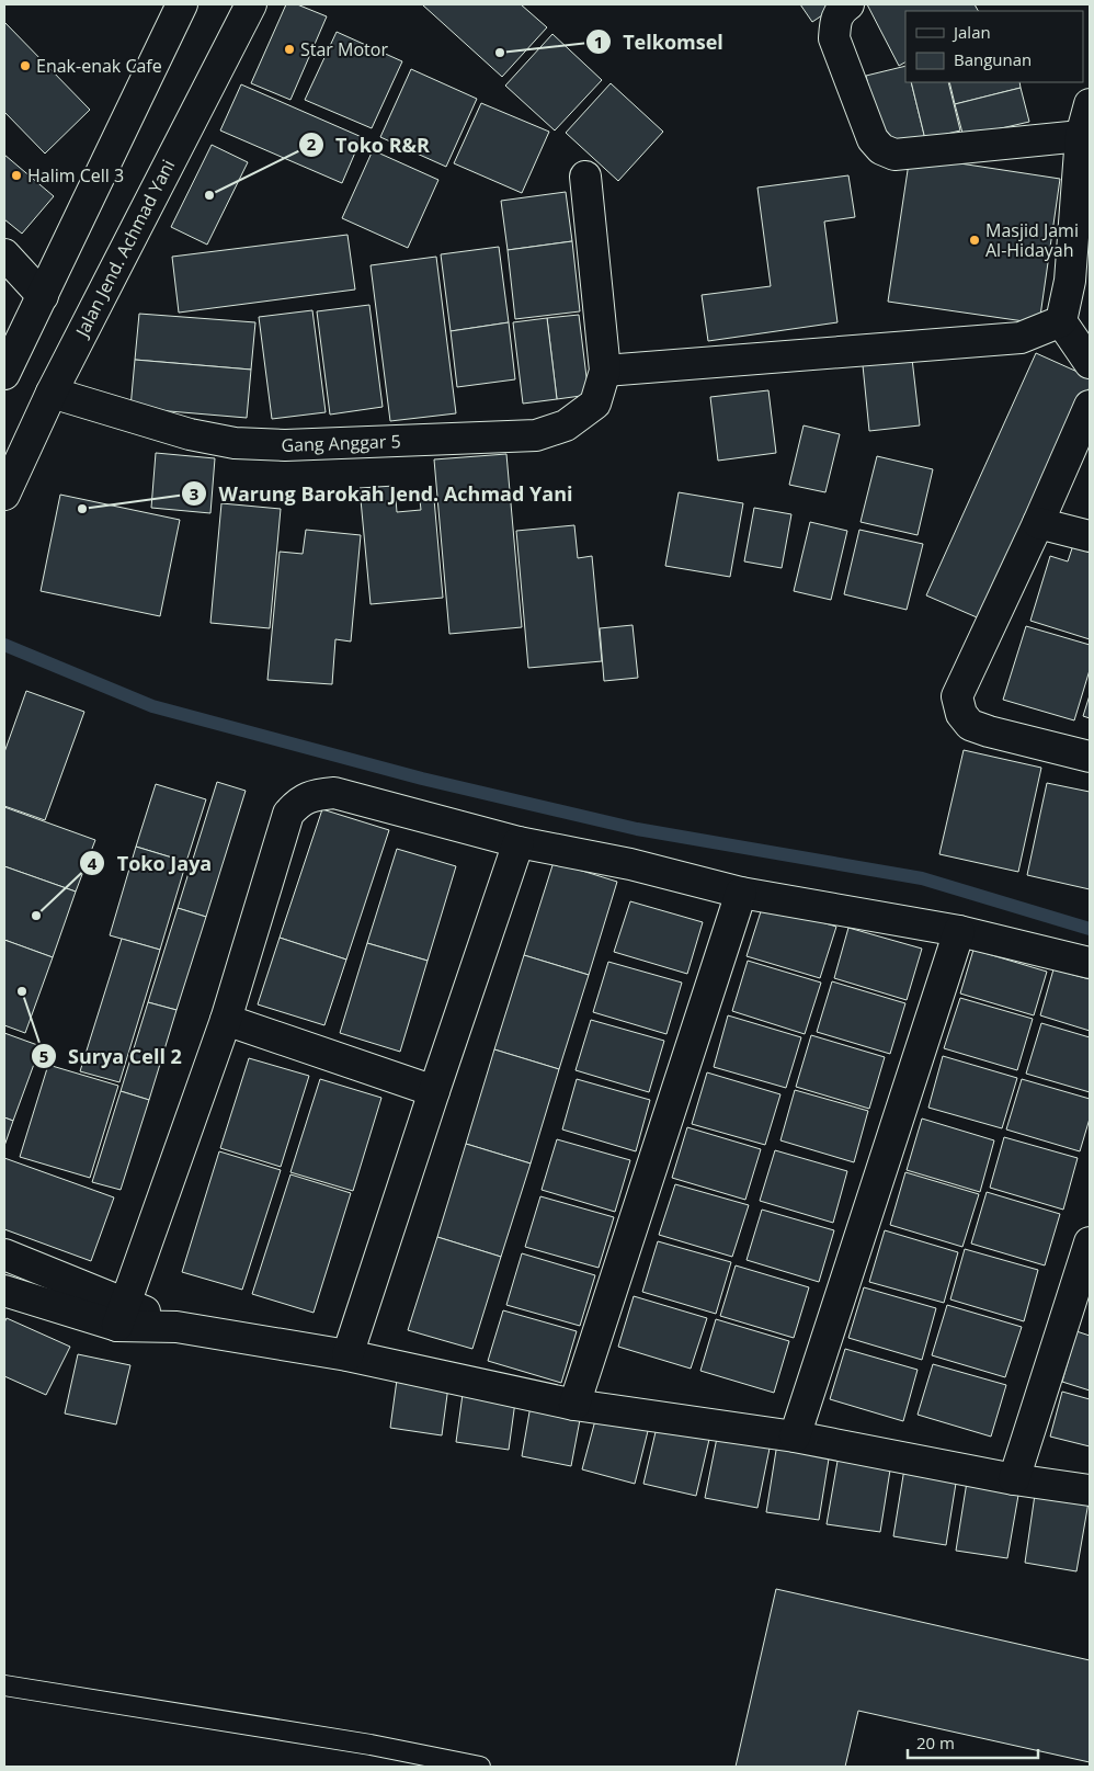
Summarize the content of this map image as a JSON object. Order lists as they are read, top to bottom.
{
  "streets": {
    "street": ["Jalan Jend. Achmad Yani", "Gang Anggar 5"]
  },
  "crossings": [
    ["Jalan Jend. Achmad Yani", "Gang Anggar 5"]
  ],
  "places": [
    "Star Motor",
    "Telkomsel",
    "Enak-enak Cafe",
    "Halim Cell 3",
    "Toko R&R",
    "Masjid Jami Al-Hidayah",
    "Warung Barokah Jend. Achmad Yani",
    "Toko Jaya",
    "Surya Cell 2"
  ],
  "legend": ["Jalan", "Bangunan"],
  "scale_bar": "20 m"
}
